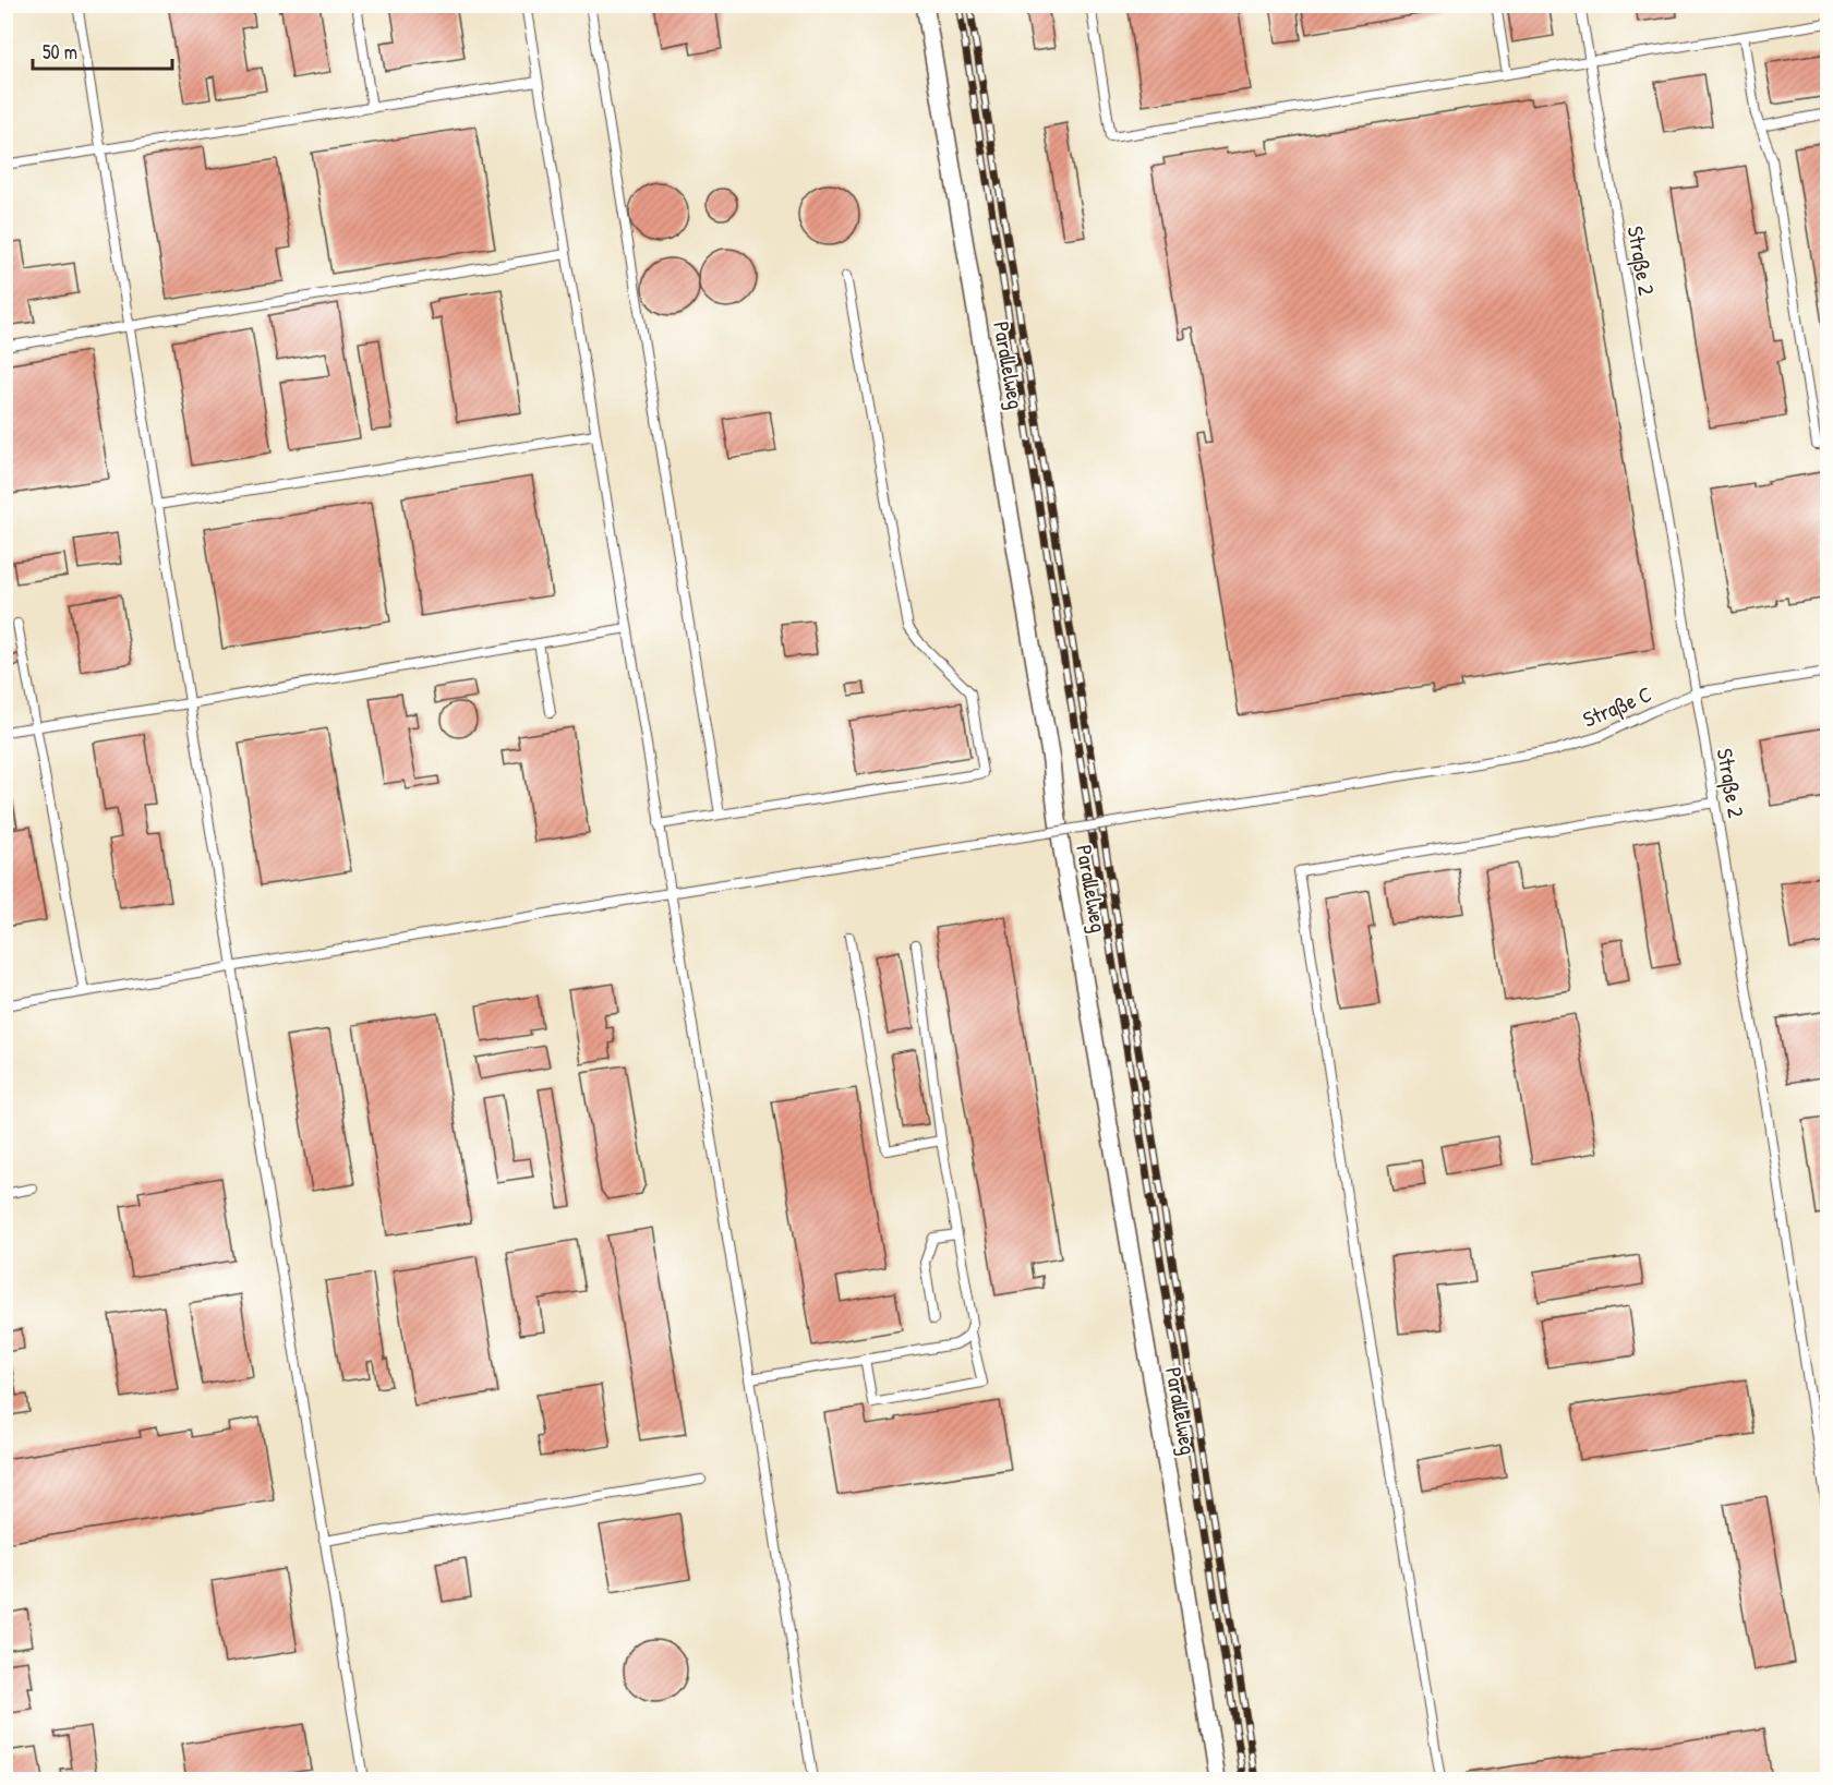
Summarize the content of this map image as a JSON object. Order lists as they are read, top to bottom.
{
  "streets": {
    "street": ["Parallelweg"],
    "lane": ["Straße 2", "Straße C"]
  },
  "crossings": [
    ["Straße 2", "Straße C"]
  ],
  "scale_bar": "50 m"
}
